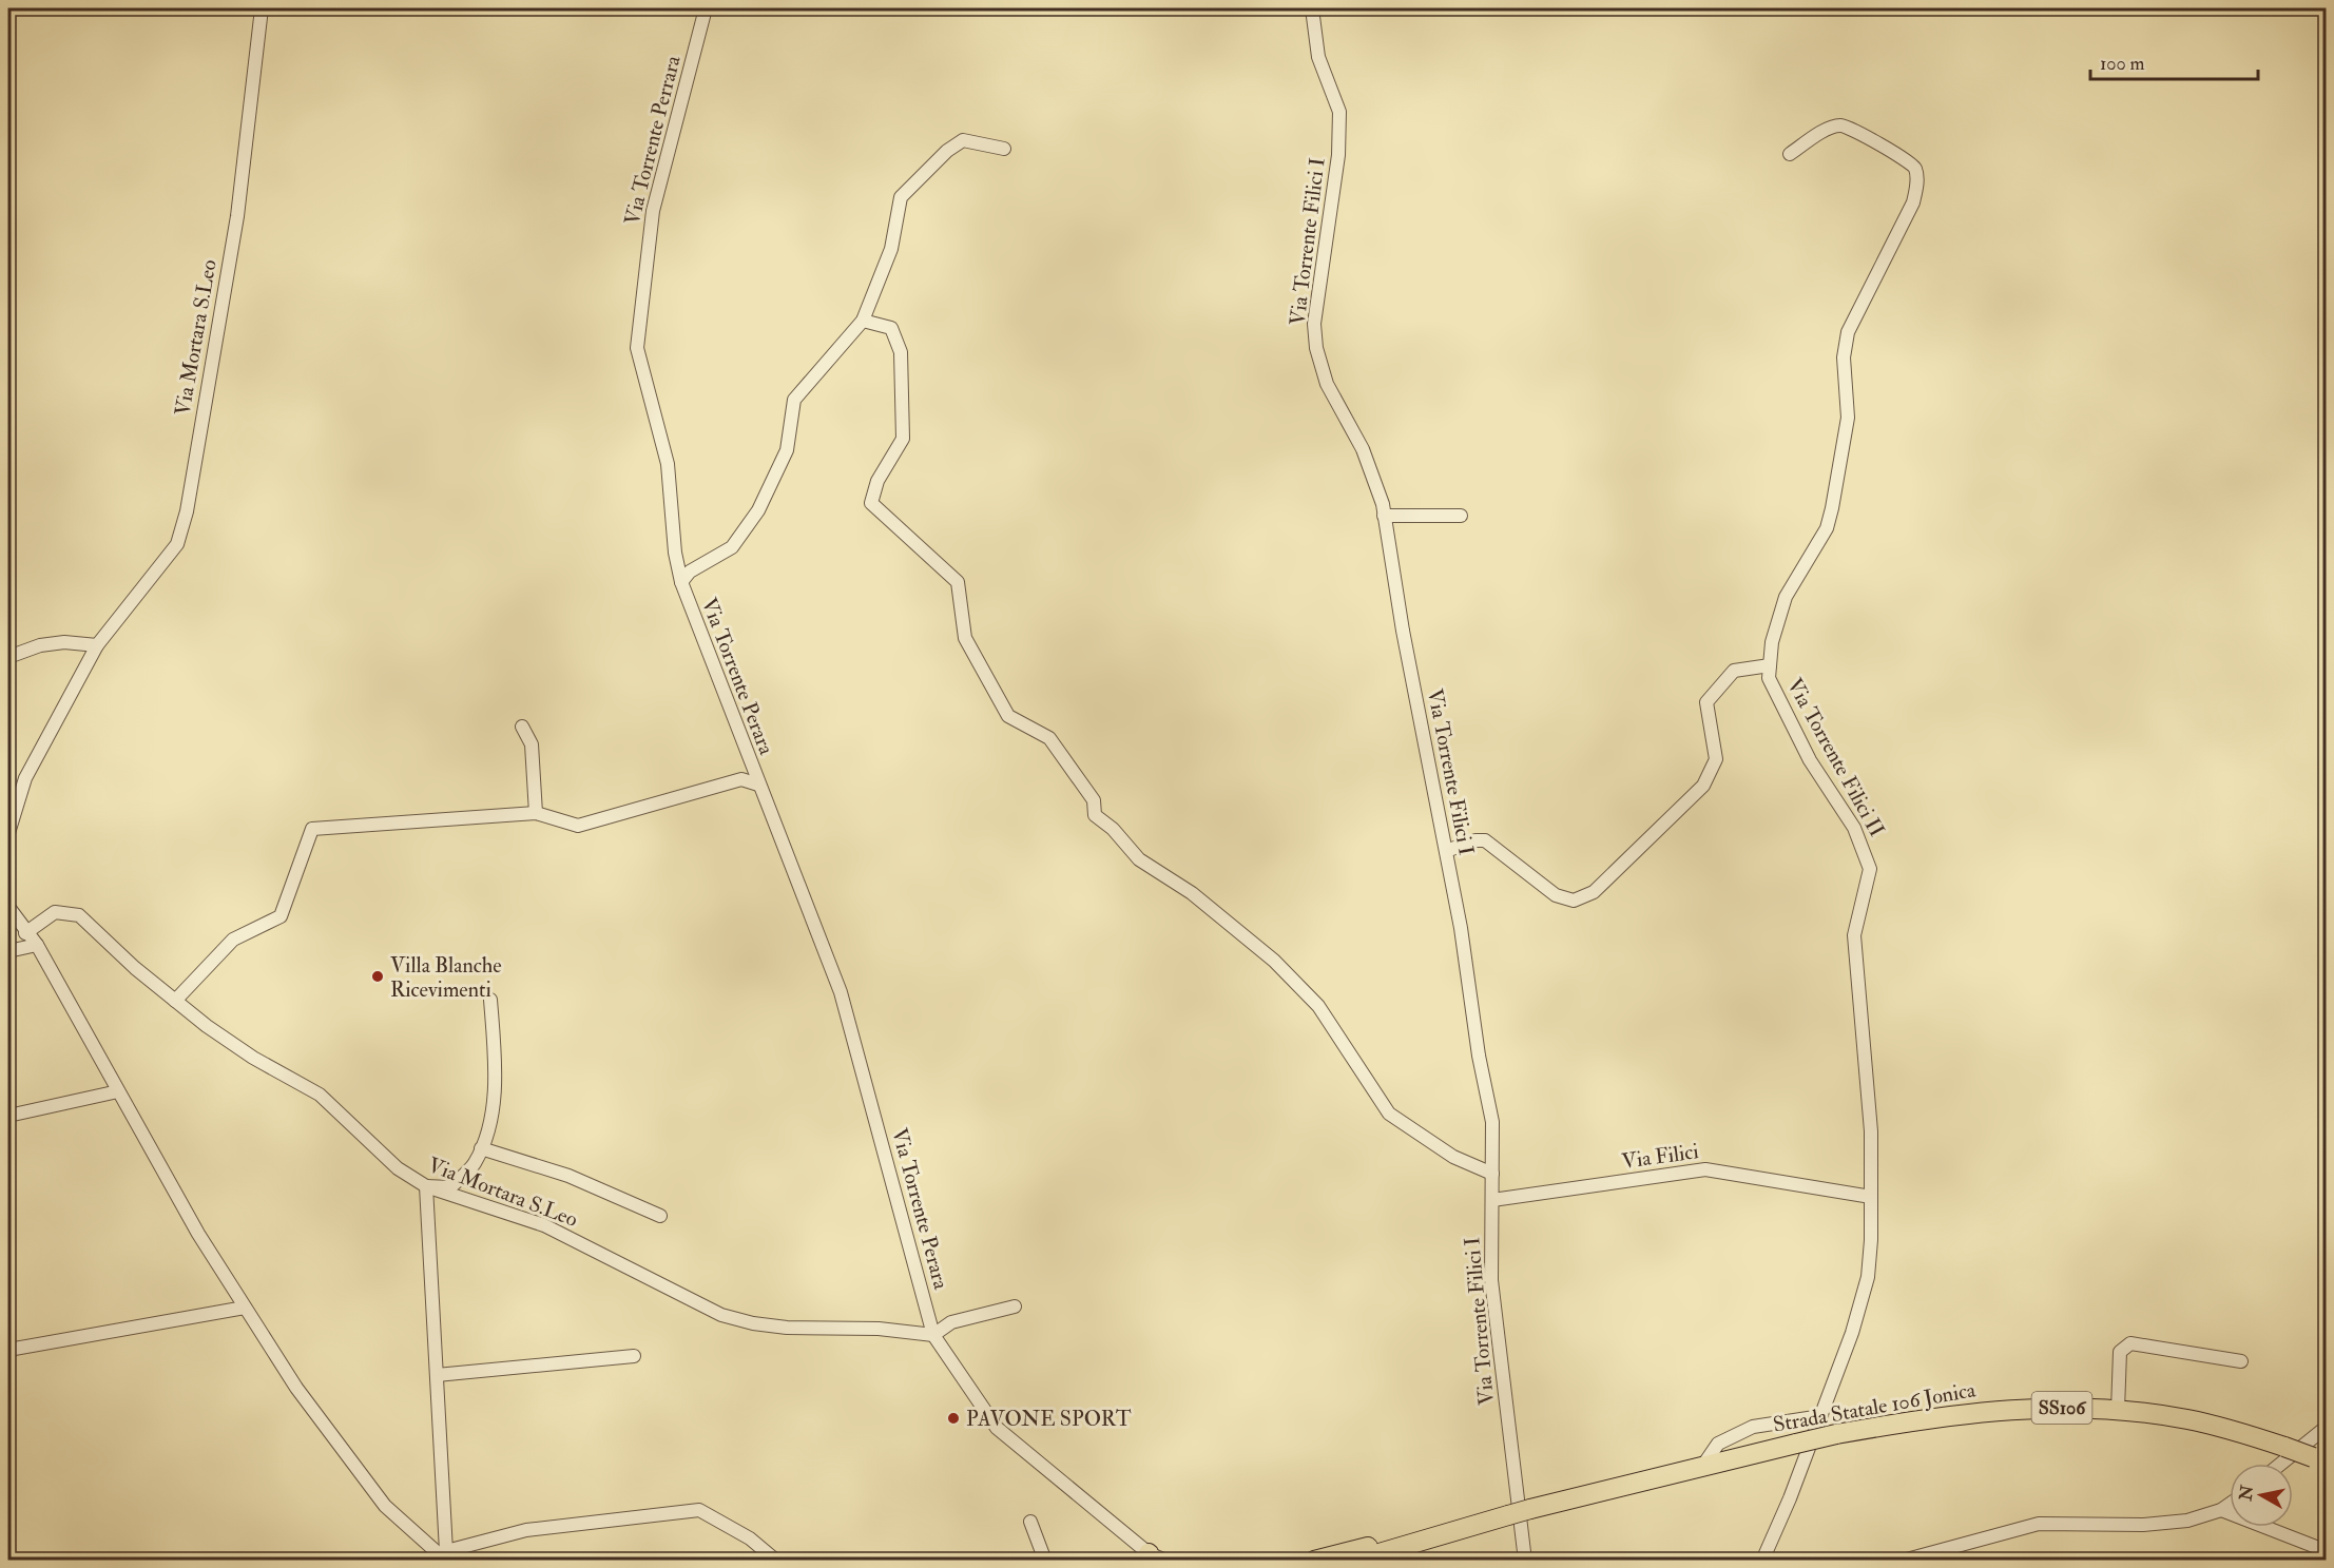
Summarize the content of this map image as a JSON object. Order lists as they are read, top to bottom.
{
  "streets": {
    "main road": ["Strada Statale 106 Jonica", "SS106"],
    "street": [
      "Via Torrente Perrara",
      "Via Torrente Filici I",
      "Via Mortara S.Leo",
      "Via Torrente Perara",
      "Via Torrente Filici II",
      "Via Filici"
    ]
  },
  "crossings": [
    ["Via Torrente Perrara", "Via Torrente Perara"],
    ["Via Torrente Filici I", "Via Filici"],
    ["Via Mortara S.Leo", "Via Torrente Perara"],
    ["Via Torrente Filici II", "Via Filici"]
  ],
  "places": ["Villa Blanche Ricevimenti", "PAVONE SPORT"],
  "scale_bar": "100 m",
  "north": "left"
}
